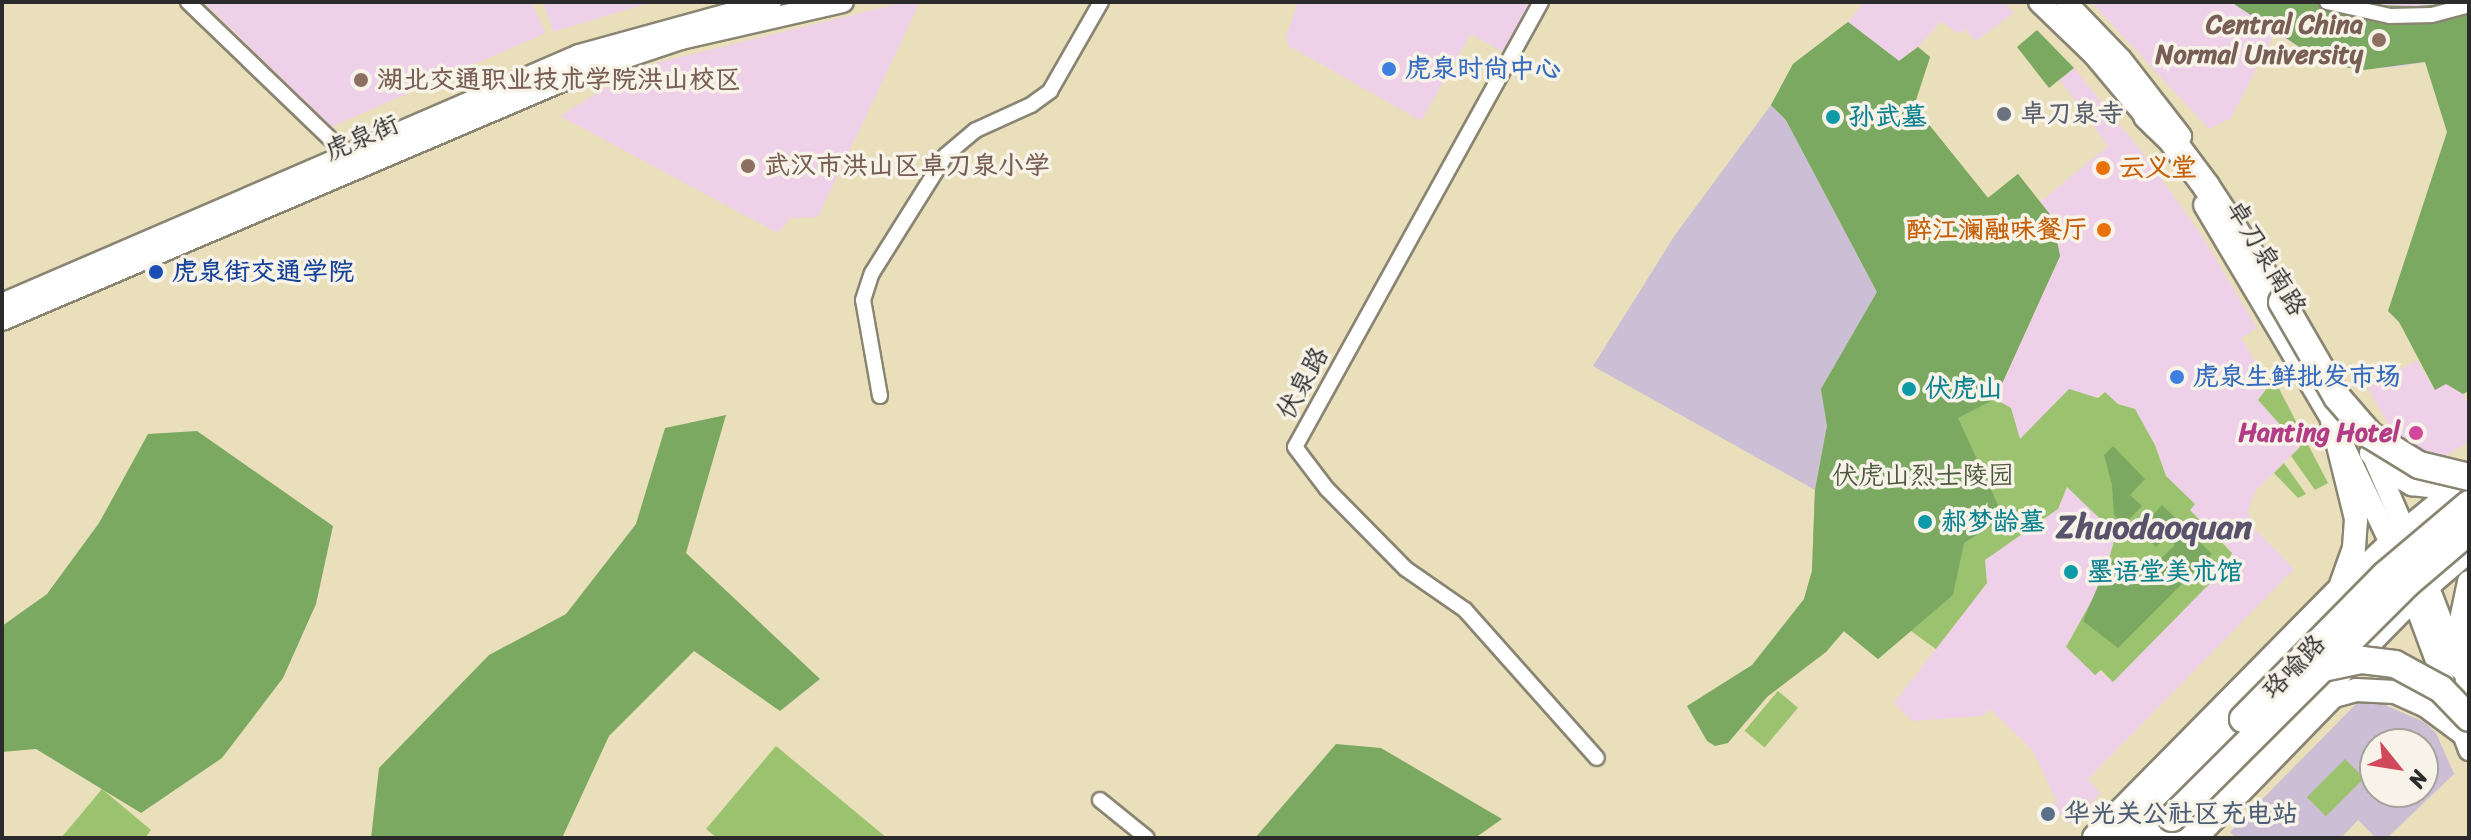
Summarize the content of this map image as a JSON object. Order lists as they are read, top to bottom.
{
  "streets": {
    "highway": ["珞喻路"],
    "main road": ["虎泉街", "卓刀泉南路"],
    "street": ["伏泉路"]
  },
  "districts": ["Zhuodaoquan"],
  "parks": ["伏虎山烈士陵园"],
  "places": [
    "Central China Normal University",
    "虎泉时尚中心",
    "湖北交通职业技术学院洪山校区",
    "卓刀泉寺",
    "孙武墓",
    "武汉市洪山区卓刀泉小学",
    "云义堂",
    "醉江澜融味餐厅",
    "虎泉街交通学院",
    "虎泉生鲜批发市场",
    "伏虎山",
    "Hanting Hotel",
    "郝梦龄墓",
    "墨语堂美术馆",
    "华光关公社区充电站"
  ],
  "north": "bottom right"
}
